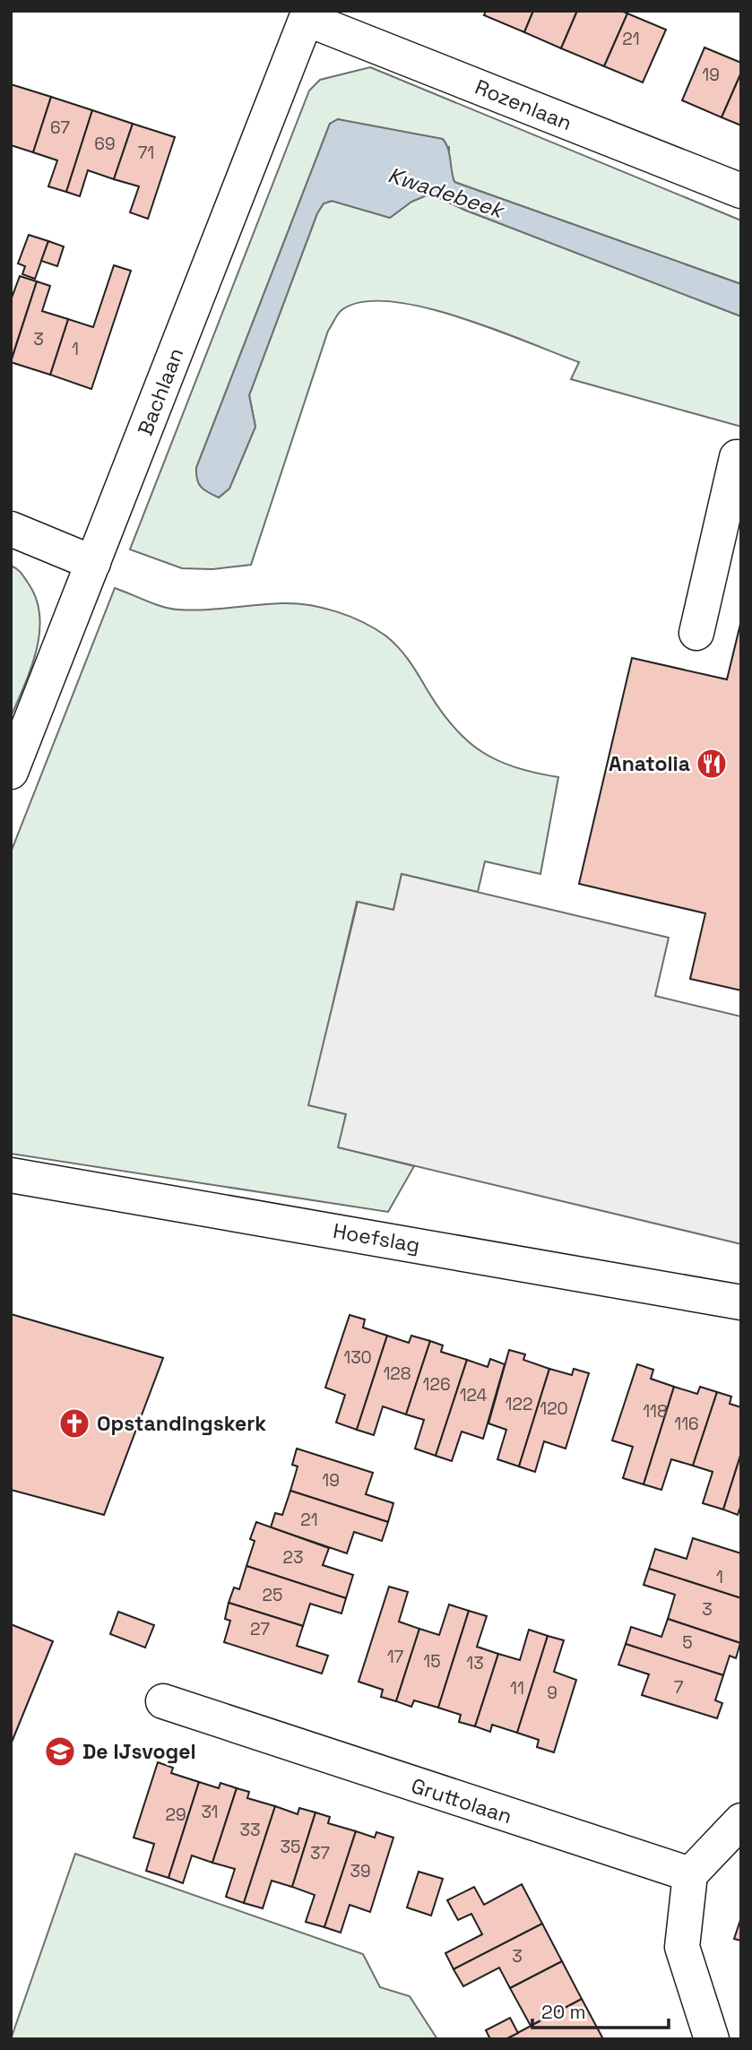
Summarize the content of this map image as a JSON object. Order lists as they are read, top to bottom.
{
  "streets": {
    "street": [
      "Rozenlaan",
      "Bachlaan",
      "Hoefslag",
      "Gruttolaan"
    ]
  },
  "crossings": [
    ["Rozenlaan", "Bachlaan"]
  ],
  "water": ["Kwadebeek"],
  "places": {
    "restaurant": ["Anatolia"],
    "church": ["Opstandingskerk"],
    "school or university": ["De IJsvogel"]
  },
  "house_numbers": [
    "21",
    "19",
    "67",
    "69",
    "71",
    "3",
    "1",
    "130",
    "128",
    "126",
    "124",
    "122",
    "120",
    "118",
    "116",
    "19",
    "21",
    "23",
    "1",
    "25",
    "3",
    "27",
    "5",
    "17",
    "15",
    "13",
    "7",
    "11",
    "9",
    "31",
    "29",
    "33",
    "35",
    "37",
    "39",
    "3"
  ],
  "scale_bar": "20 m"
}
